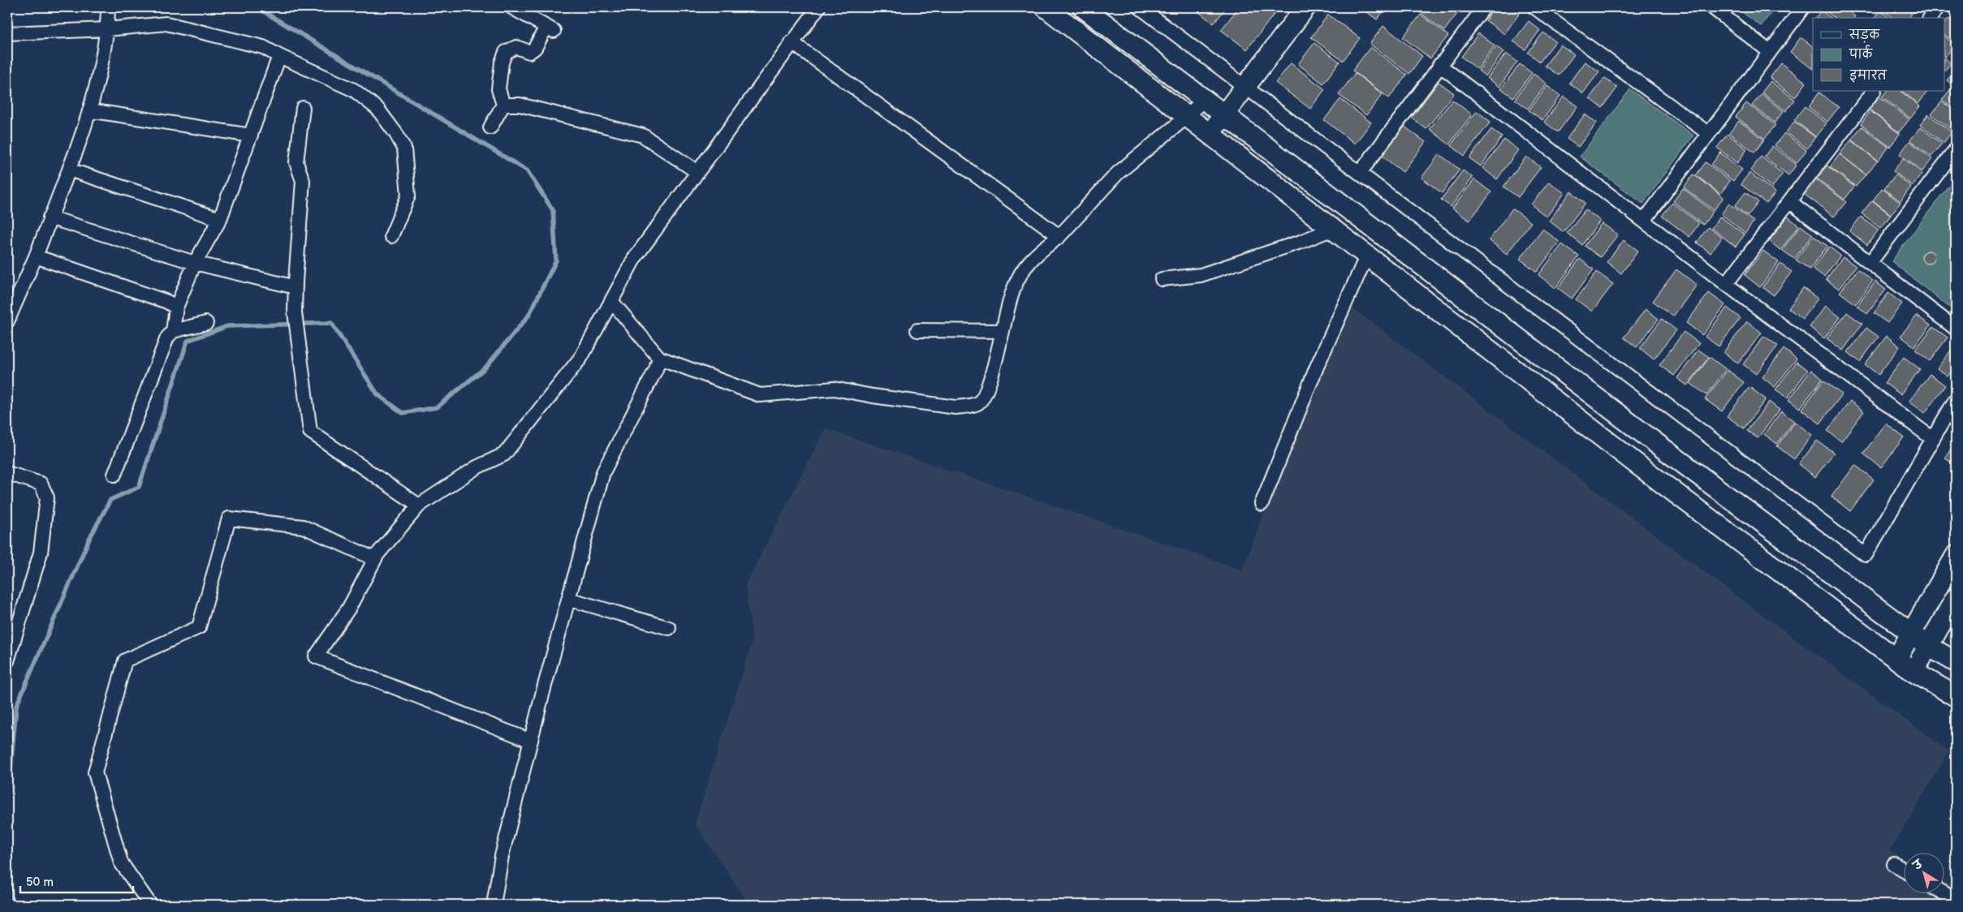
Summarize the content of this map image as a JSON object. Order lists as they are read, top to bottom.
{
  "legend": ["सड़क", "पार्क", "इमारत"],
  "scale_bar": "50 m",
  "north": "top left"
}
